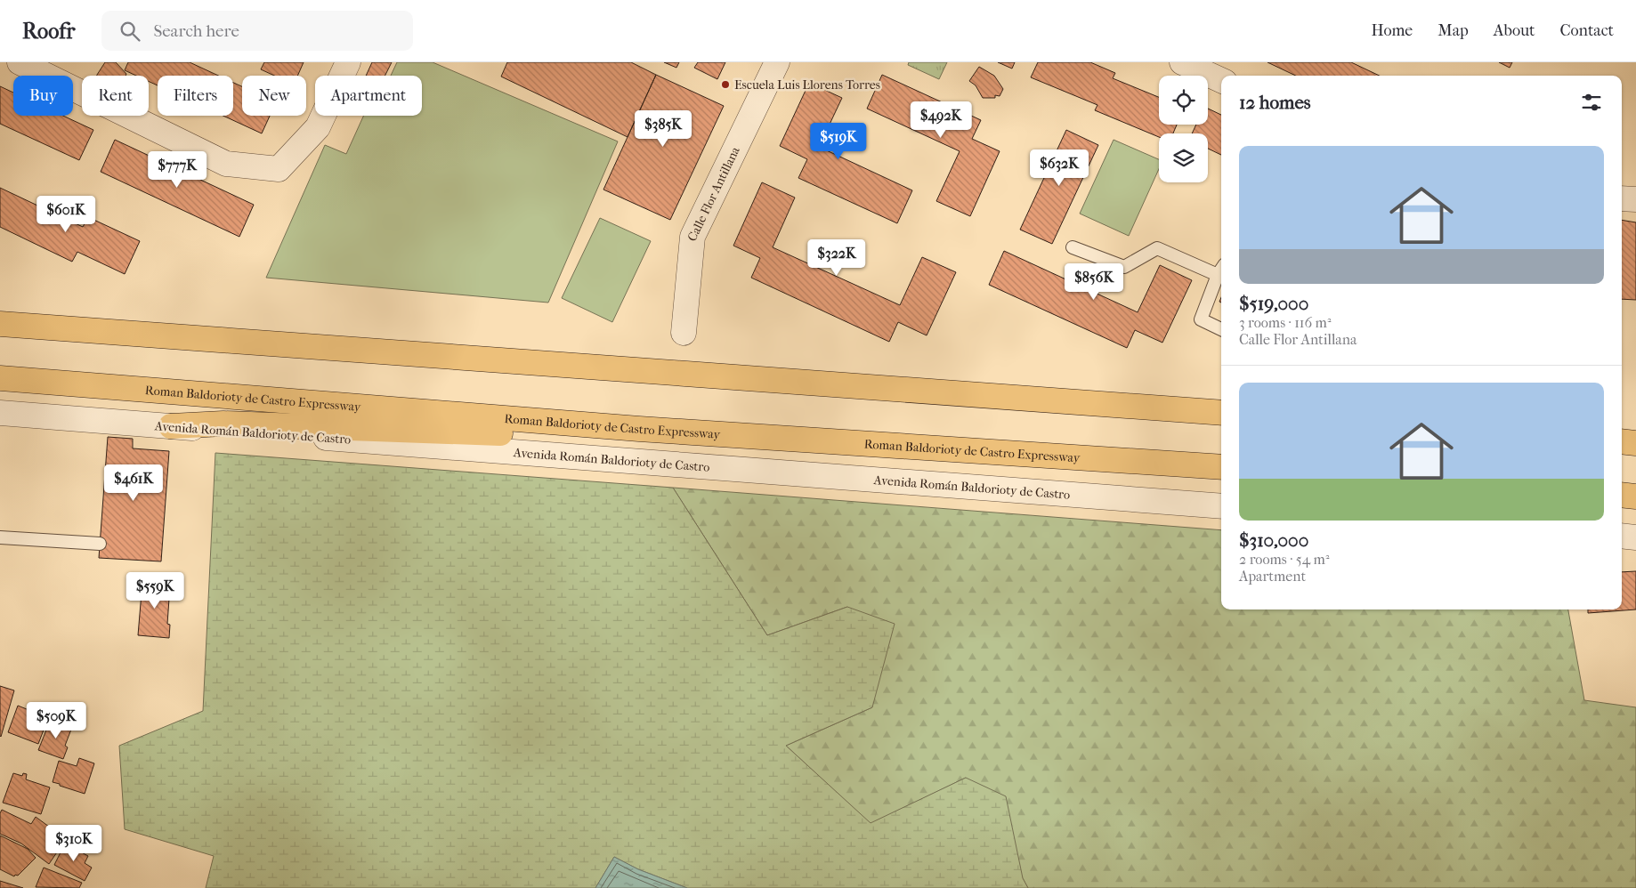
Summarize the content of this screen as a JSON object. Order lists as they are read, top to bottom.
{
  "streets": {
    "highway": ["Roman Baldorioty de Castro Expressway"],
    "street": ["Calle Flor Antillana", "Avenida Román Baldorioty de Castro"]
  },
  "places": ["Escuela Luis Llorens Torres"],
  "page": {
    "header": "Roofr",
    "search": "Search here",
    "nav": [
      "Home",
      "Map",
      "About",
      "Contact"
    ],
    "chip": [
      "Buy",
      "Rent",
      "Filters",
      "New",
      "Apartment"
    ],
    "heading": "12 homes",
    "price": [
      "$492K",
      "$385K",
      "$519K",
      "$632K",
      "$777K",
      "$601K",
      "$322K",
      "$856K",
      "$461K",
      "$559K",
      "$509K",
      "$310K"
    ],
    "list": [
      {
        "name": "$519,000",
        "note": "3 rooms · 116 m² · Calle Flor Antillana"
      },
      {
        "name": "$310,000",
        "note": "2 rooms · 54 m² · Apartment"
      }
    ]
  }
}
